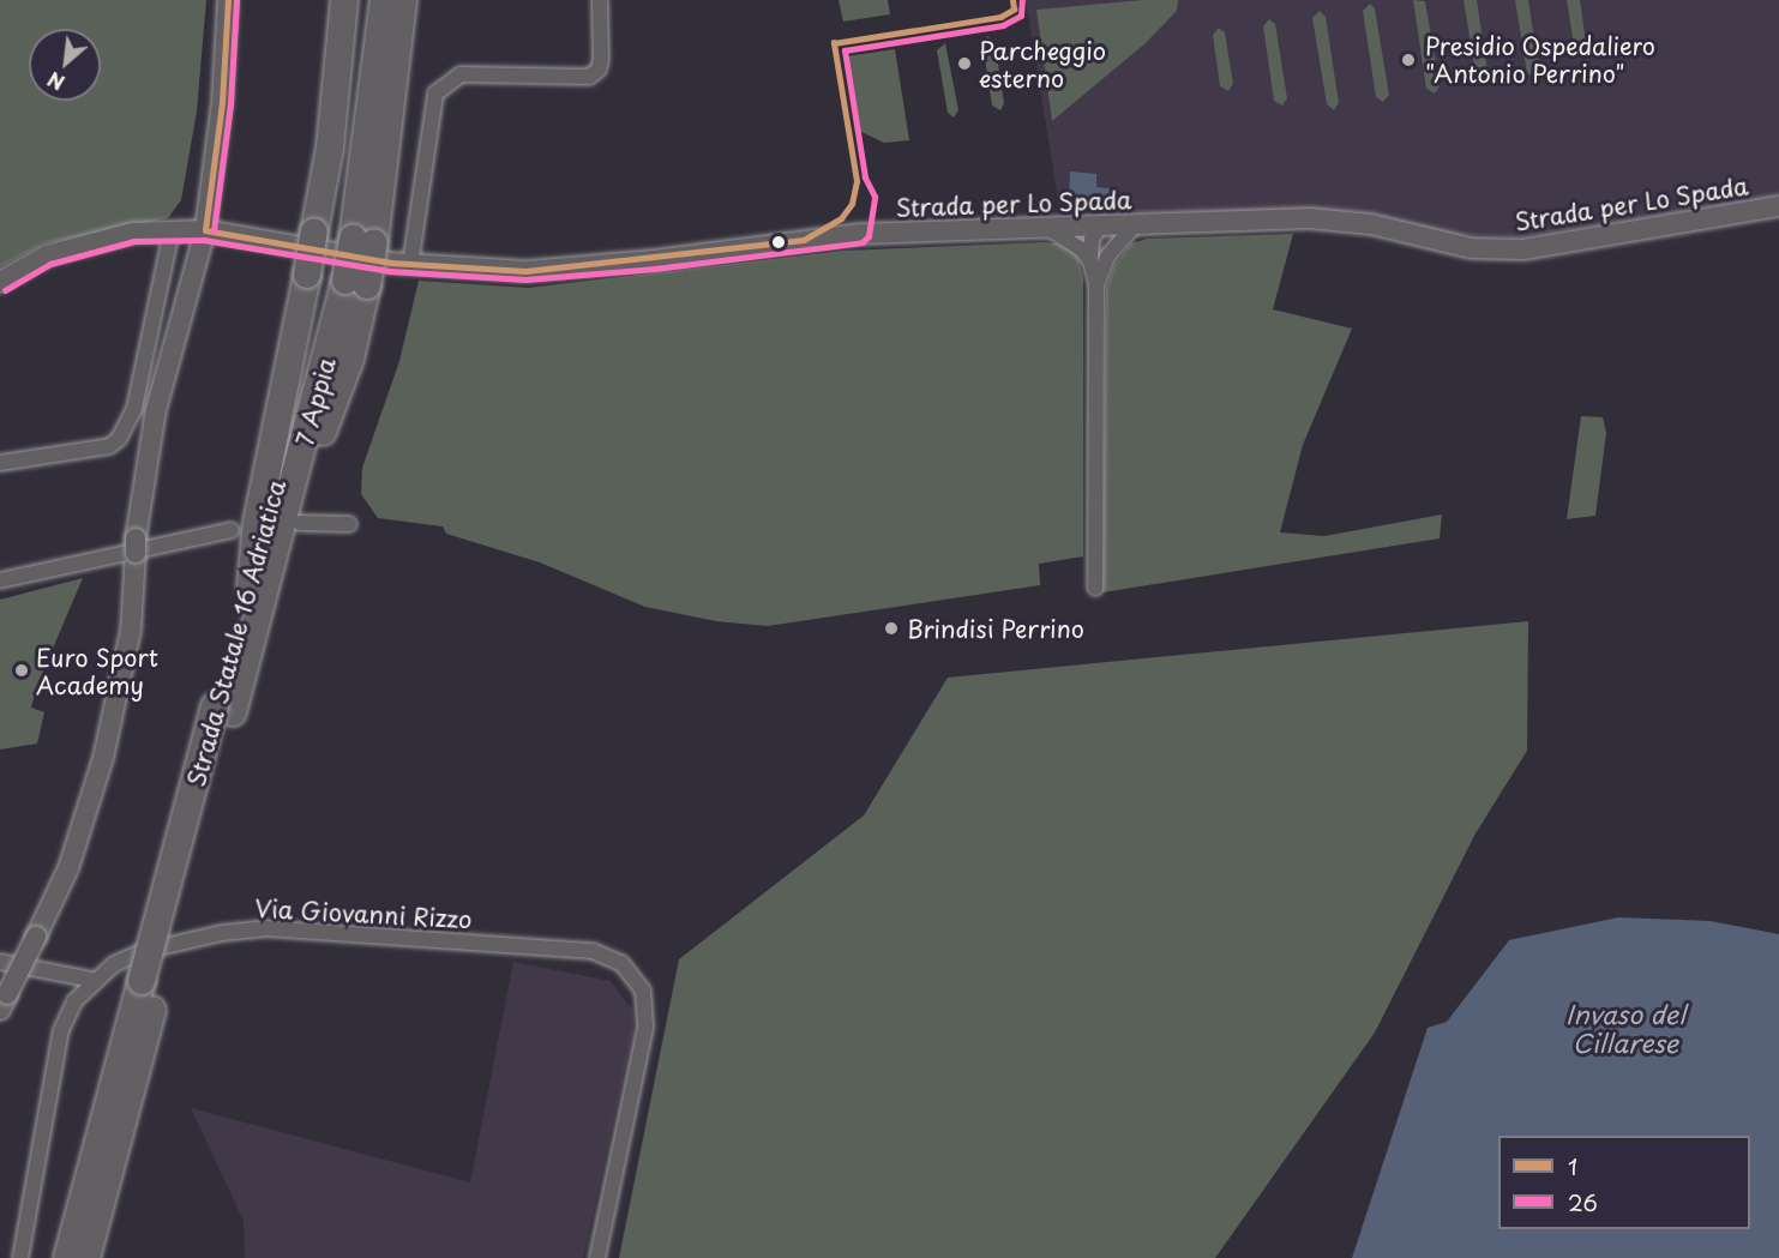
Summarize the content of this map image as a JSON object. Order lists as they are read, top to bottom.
{
  "streets": {
    "highway": ["7 Appia"],
    "street": ["Strada per Lo Spada", "Via Giovanni Rizzo"]
  },
  "water": ["Invaso del Cillarese"],
  "places": [
    "Presidio Ospedaliero \"Antonio Perrino\"",
    "Parcheggio esterno",
    "Brindisi Perrino",
    "Euro Sport Academy"
  ],
  "lines": ["transit line 1", "transit line 26"],
  "legend": ["1", "26"],
  "north": "bottom left"
}
